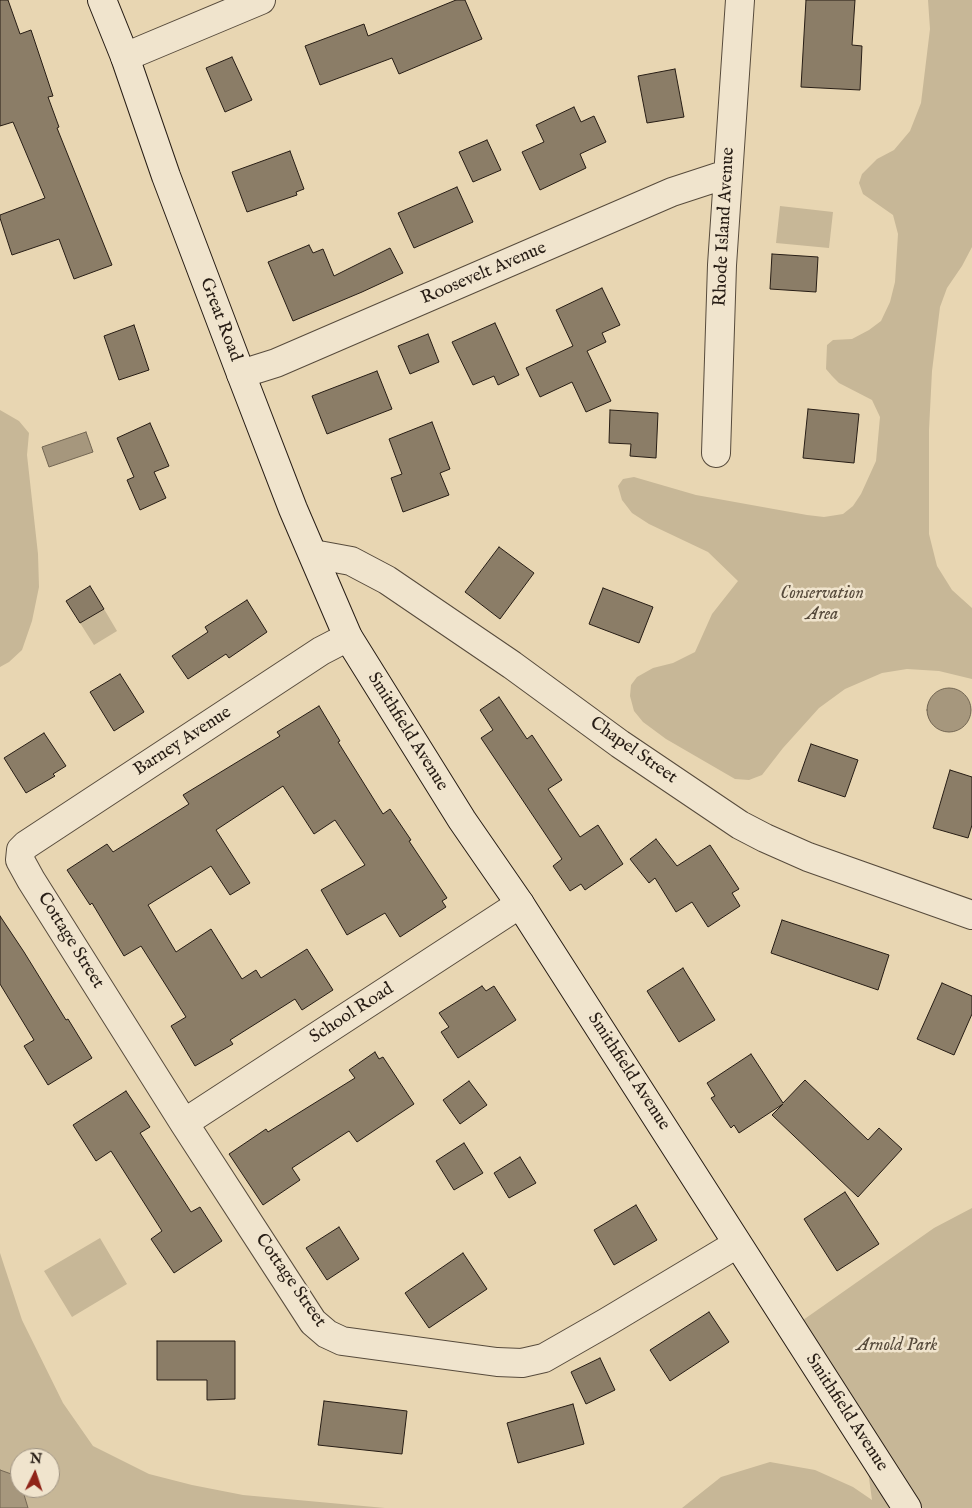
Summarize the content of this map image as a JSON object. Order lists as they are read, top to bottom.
{
  "streets": {
    "street": [
      "Rhode Island Avenue",
      "Roosevelt Avenue",
      "Great Road",
      "Smithfield Avenue",
      "Barney Avenue",
      "Chapel Street",
      "Cottage Street",
      "School Road"
    ]
  },
  "crossings": [
    ["Rhode Island Avenue", "Roosevelt Avenue"],
    ["Roosevelt Avenue", "Great Road"],
    ["Great Road", "Smithfield Avenue"],
    ["Great Road", "Barney Avenue"],
    ["Great Road", "Chapel Street"],
    ["Smithfield Avenue", "Barney Avenue"],
    ["Smithfield Avenue", "Cottage Street"],
    ["Smithfield Avenue", "School Road"],
    ["Barney Avenue", "Cottage Street"],
    ["Cottage Street", "School Road"]
  ],
  "parks": ["Conservation Area", "Arnold Park"],
  "north": "top"
}
